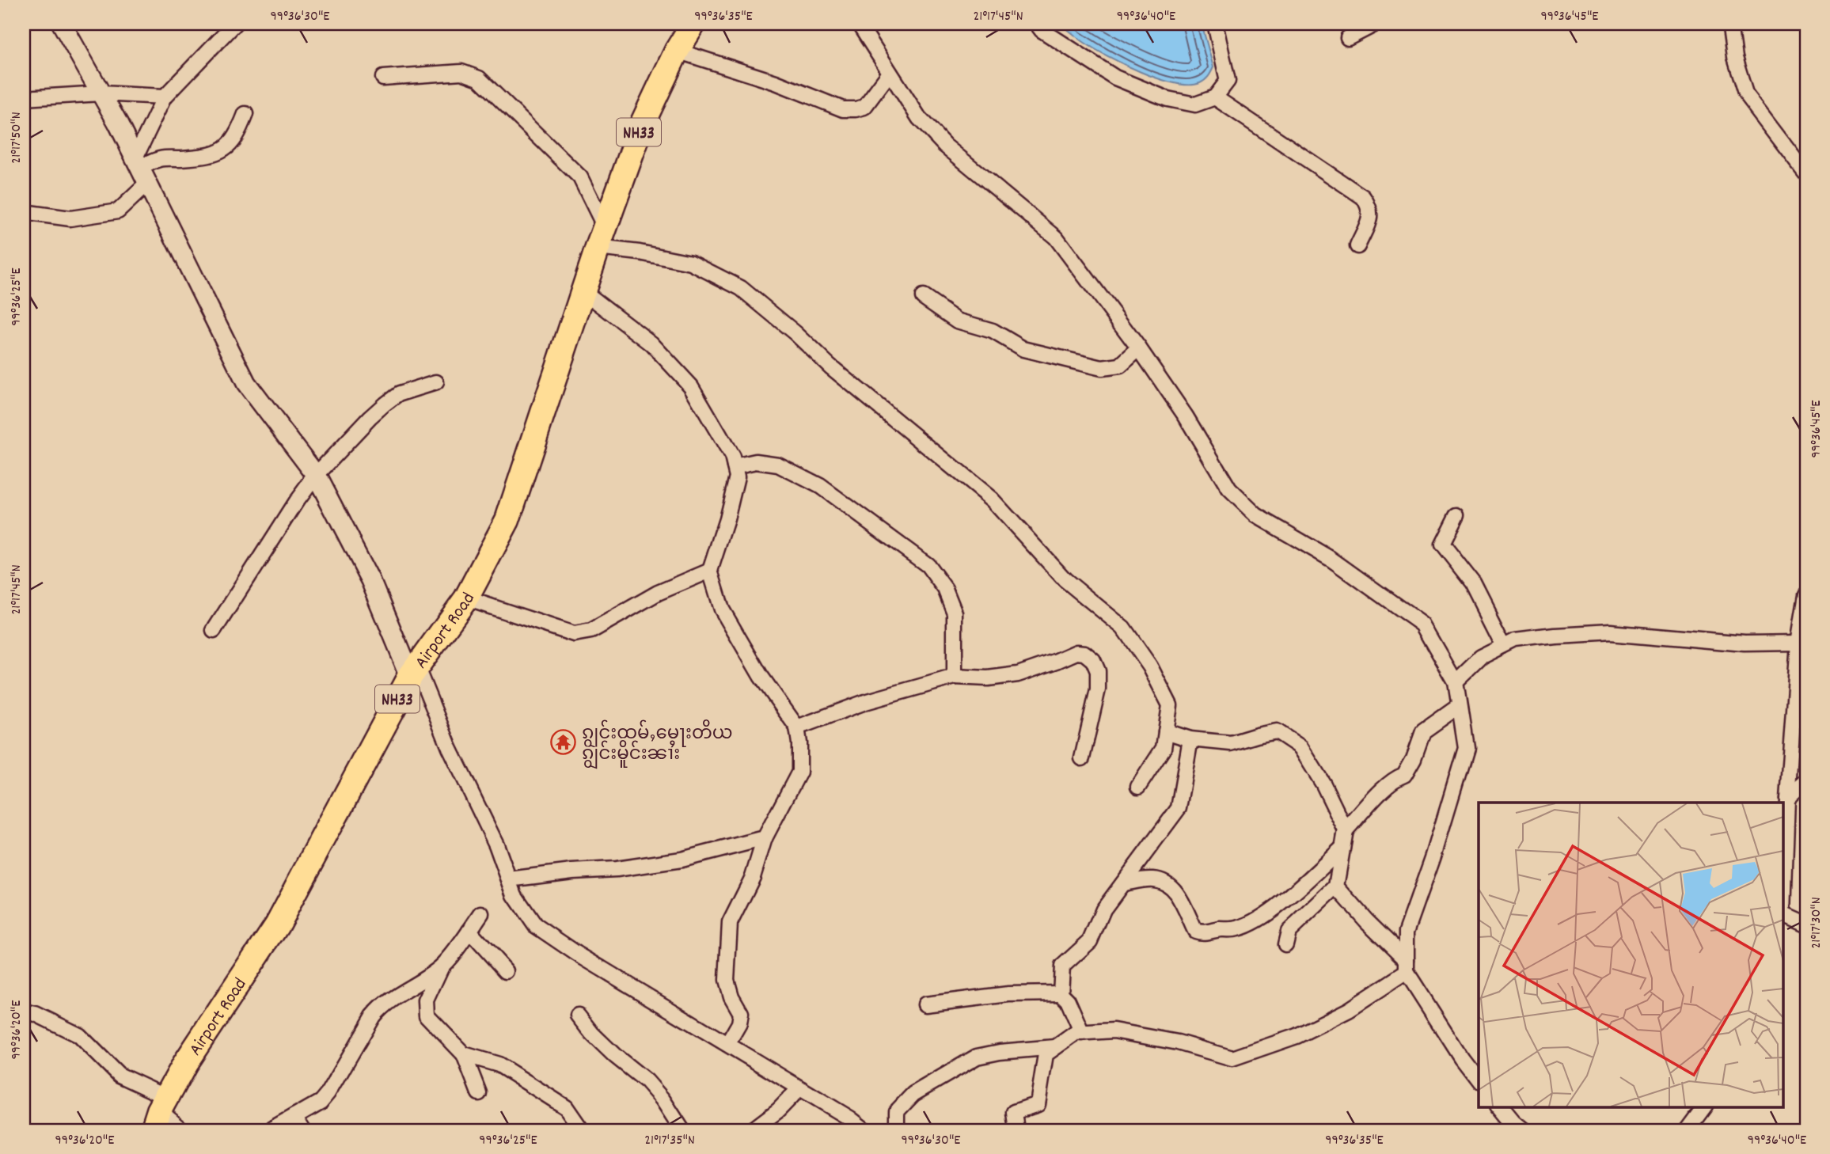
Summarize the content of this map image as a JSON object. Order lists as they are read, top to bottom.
{
  "streets": {
    "highway": ["NH33", "Airport Road"]
  },
  "crossings": [
    ["NH33", "Airport Road"]
  ],
  "places": {
    "temple": ["ၵျွင်းထမ်ႇမေႃးတိယ ၵျွင်းမိူင်းၼၢႆး"]
  },
  "coordinates": [
    "99°36'30\"E",
    "99°36'35\"E",
    "21°17'45\"N",
    "99°36'40\"E",
    "99°36'45\"E",
    "21°17'50\"N",
    "99°36'25\"E",
    "21°17'30\"N",
    "99°36'20\"E",
    "21°17'35\"N"
  ]
}
